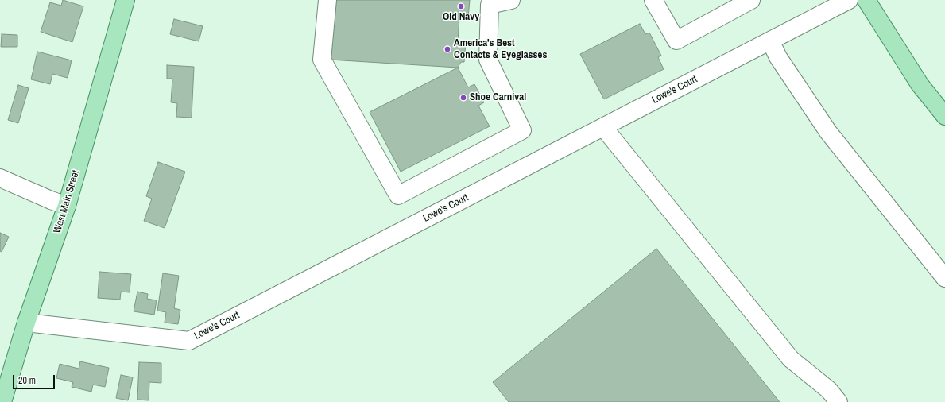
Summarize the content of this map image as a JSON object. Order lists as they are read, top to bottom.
{
  "streets": {
    "main road": ["West Main Street"],
    "street": ["Lowe's Court"]
  },
  "crossings": [
    ["Lowe's Court", "West Main Street"]
  ],
  "places": ["Old Navy", "America's Best Contacts & Eyeglasses", "Shoe Carnival"],
  "scale_bar": "20 m"
}
